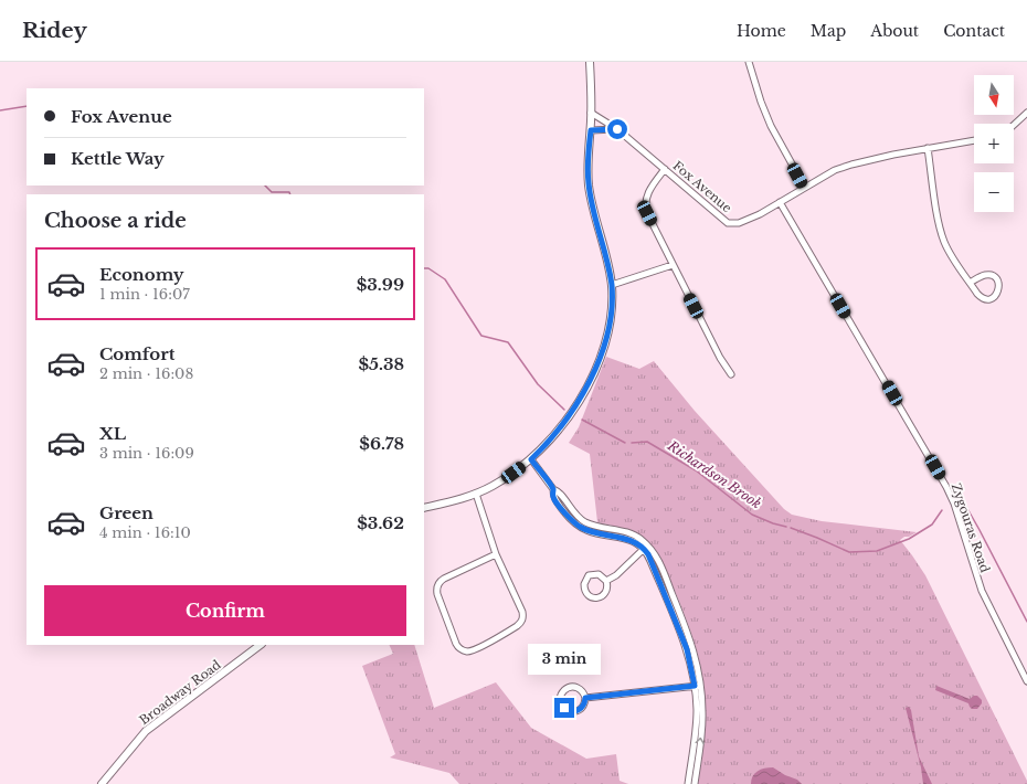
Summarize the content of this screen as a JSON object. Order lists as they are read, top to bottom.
{
  "streets": {
    "main road": ["Broadway Road"],
    "street": ["Fox Avenue", "Zygouras Road"]
  },
  "crossings": [
    ["Fox Avenue", "Zygouras Road"]
  ],
  "water": ["Richardson Brook"],
  "north": "bottom",
  "page": {
    "header": "Ridey",
    "nav": [
      "Home",
      "Map",
      "About",
      "Contact"
    ],
    "map_buttons": ["+", "−"],
    "banner": ["Fox Avenue", "Kettle Way"],
    "heading": "Choose a ride",
    "list": [
      {
        "name": "Economy",
        "note": "1 min · 16:07",
        "value": "$3.99"
      },
      {
        "name": "Comfort",
        "note": "2 min · 16:08",
        "value": "$5.38"
      },
      {
        "name": "XL",
        "note": "3 min · 16:09",
        "value": "$6.78"
      },
      {
        "name": "Green",
        "note": "4 min · 16:10",
        "value": "$3.62"
      }
    ],
    "buttons": "Confirm",
    "bubble": "3 min"
  }
}
